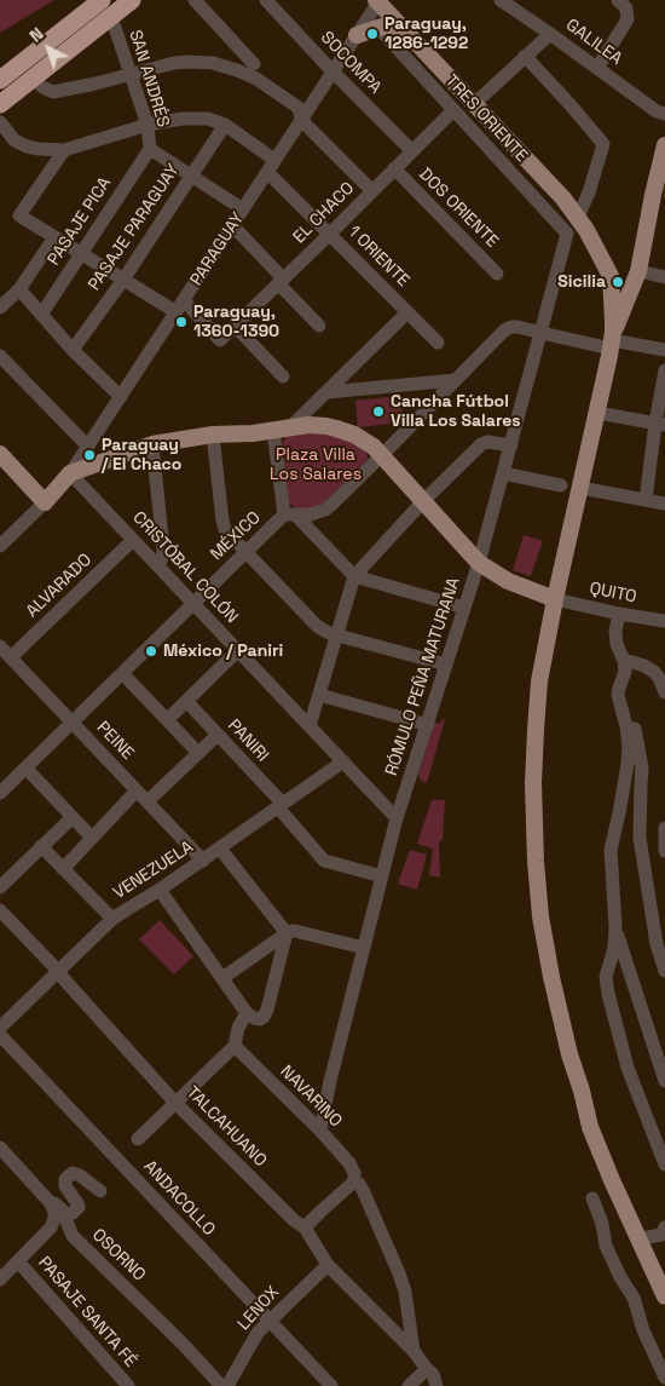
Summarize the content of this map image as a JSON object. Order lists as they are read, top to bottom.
{
  "streets": {
    "main road": ["PARAGUAY"],
    "street": [
      "GALILEA",
      "SOCOMPA",
      "SAN ANDRÉS",
      "TRES ORIENTE",
      "DOS ORIENTE",
      "EL CHACO",
      "PASAJE PICA",
      "PASAJE PARAGUAY",
      "1 ORIENTE",
      "MÉXICO",
      "CRISTÓBAL COLÓN",
      "ALVARADO",
      "QUITO",
      "RÓMULO PEÑA MATURANA",
      "PEINE",
      "PANIRI",
      "VENEZUELA",
      "NAVARINO",
      "TALCAHUANO",
      "ANDACOLLO",
      "OSORNO",
      "LENOX",
      "PASAJE SANTA FÉ"
    ]
  },
  "crossings": [
    ["SOCOMPA", "EL CHACO"],
    ["SOCOMPA", "PARAGUAY"],
    ["SAN ANDRÉS", "PASAJE PICA"],
    ["SAN ANDRÉS", "PASAJE PARAGUAY"],
    ["SAN ANDRÉS", "PARAGUAY"],
    ["TRES ORIENTE", "EL CHACO"],
    ["TRES ORIENTE", "RÓMULO PEÑA MATURANA"],
    ["DOS ORIENTE", "EL CHACO"],
    ["EL CHACO", "PARAGUAY"],
    ["EL CHACO", "1 ORIENTE"],
    ["PASAJE PARAGUAY", "1 ORIENTE"],
    ["PARAGUAY", "1 ORIENTE"],
    ["PARAGUAY", "CRISTÓBAL COLÓN"],
    ["MÉXICO", "CRISTÓBAL COLÓN"],
    ["MÉXICO", "PEINE"],
    ["CRISTÓBAL COLÓN", "ALVARADO"],
    ["CRISTÓBAL COLÓN", "RÓMULO PEÑA MATURANA"],
    ["CRISTÓBAL COLÓN", "VENEZUELA"],
    ["ALVARADO", "PEINE"],
    ["RÓMULO PEÑA MATURANA", "PANIRI"],
    ["RÓMULO PEÑA MATURANA", "NAVARINO"],
    ["PEINE", "VENEZUELA"],
    ["PANIRI", "VENEZUELA"],
    ["VENEZUELA", "TALCAHUANO"],
    ["NAVARINO", "TALCAHUANO"],
    ["TALCAHUANO", "LENOX"],
    ["ANDACOLLO", "LENOX"]
  ],
  "parks": ["Plaza Villa Los Salares"],
  "places": [
    "Paraguay, 1286-1292",
    "Sicilia",
    "Paraguay, 1360-1390",
    "Cancha Fútbol Villa Los Salares",
    "Paraguay / El Chaco",
    "México / Paniri"
  ],
  "north": "top left"
}
